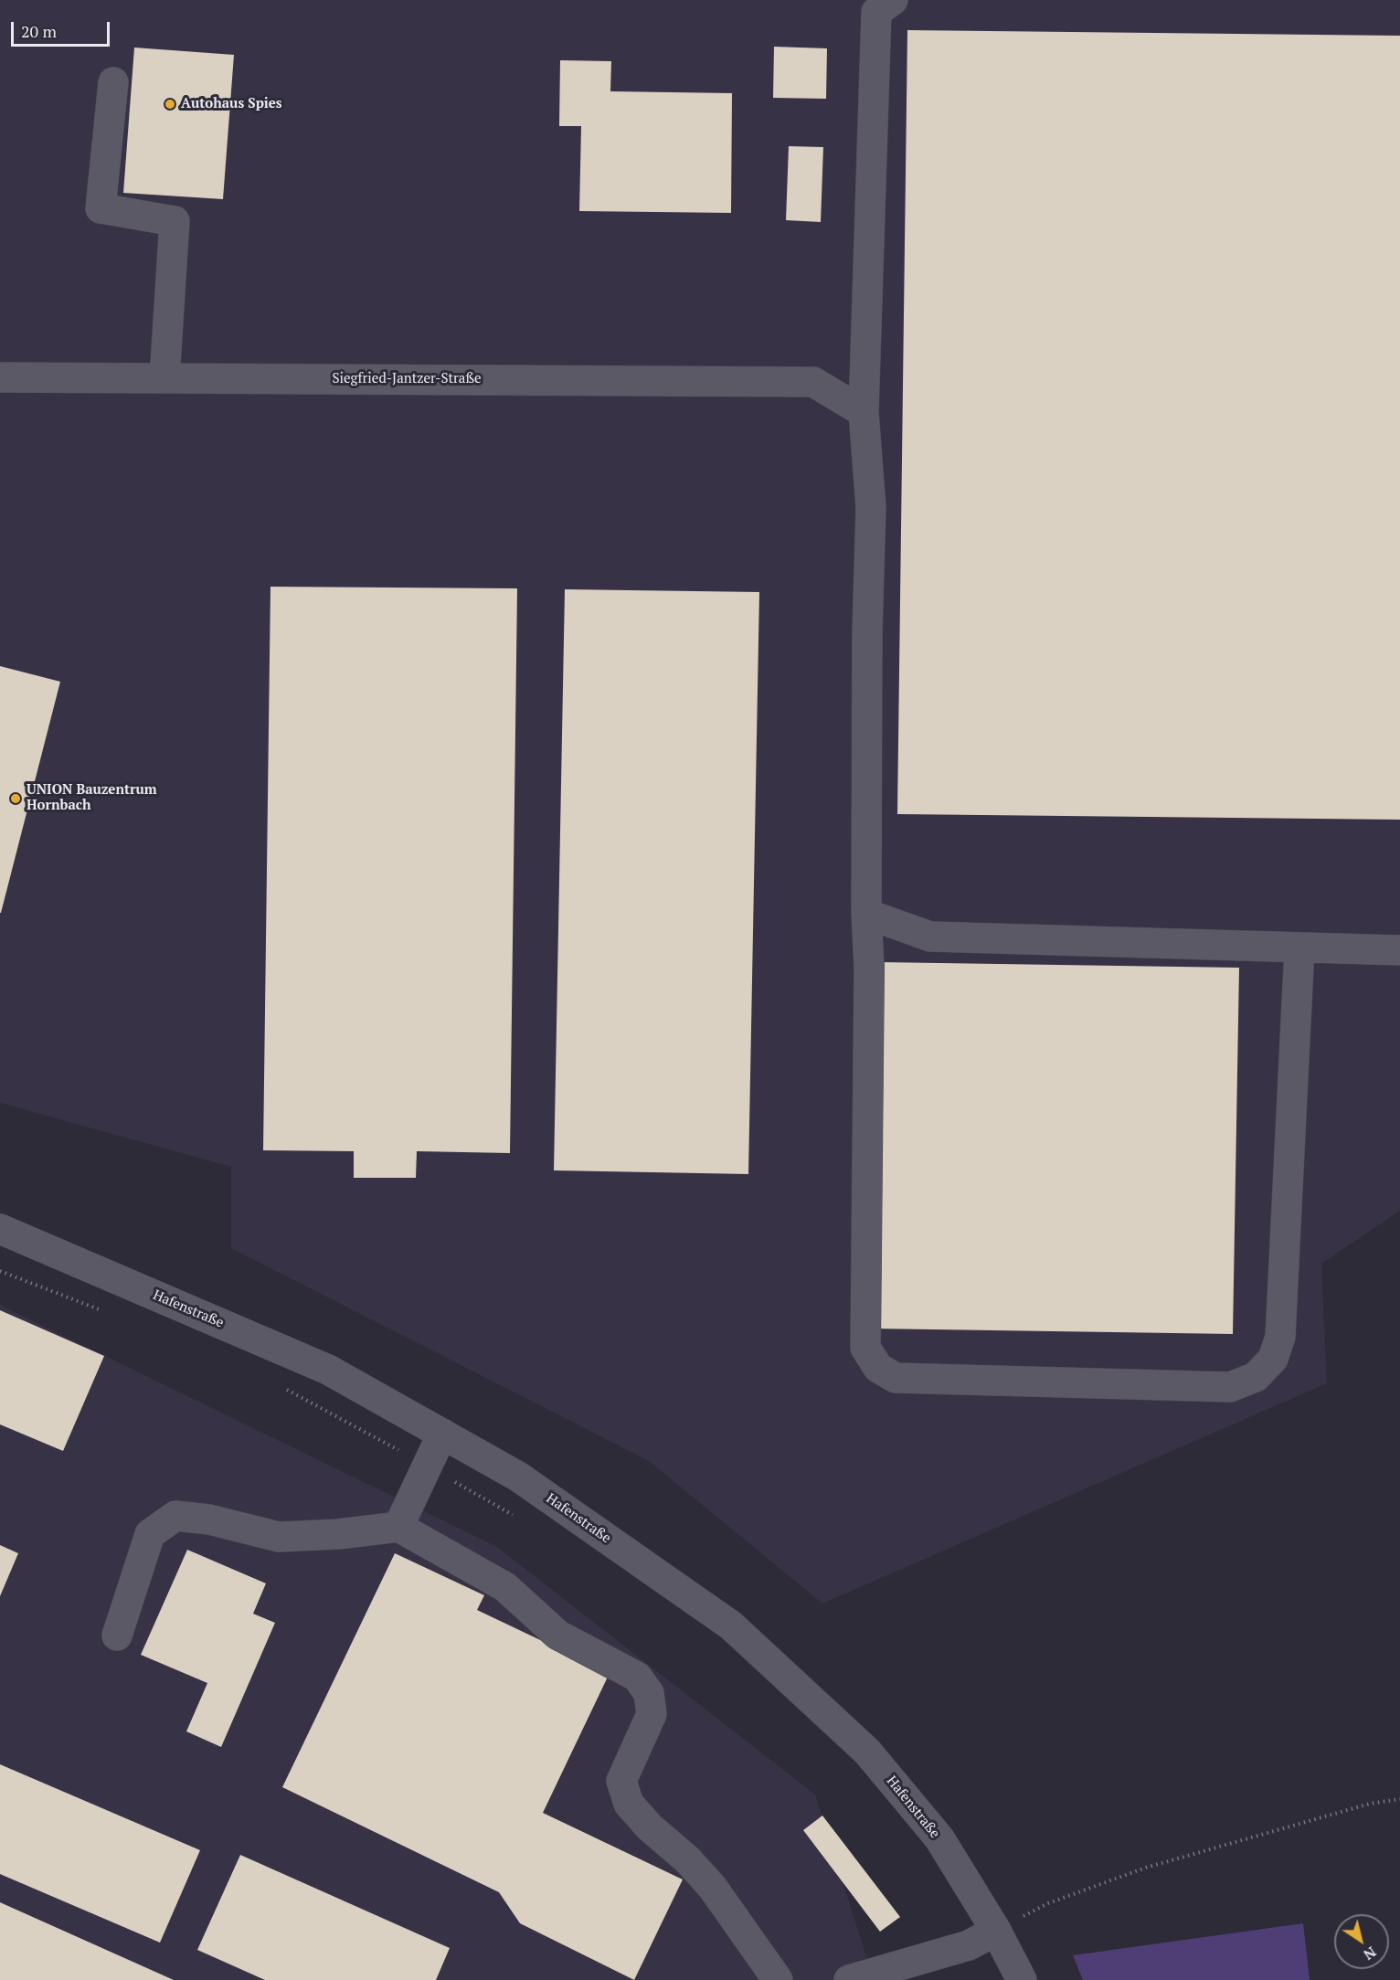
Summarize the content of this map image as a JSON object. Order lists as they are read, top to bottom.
{
  "streets": {
    "street": ["Siegfried-Jantzer-Straße", "Hafenstraße"]
  },
  "places": ["Autohaus Spies", "UNION Bauzentrum Hornbach"],
  "scale_bar": "20 m",
  "north": "bottom right"
}
